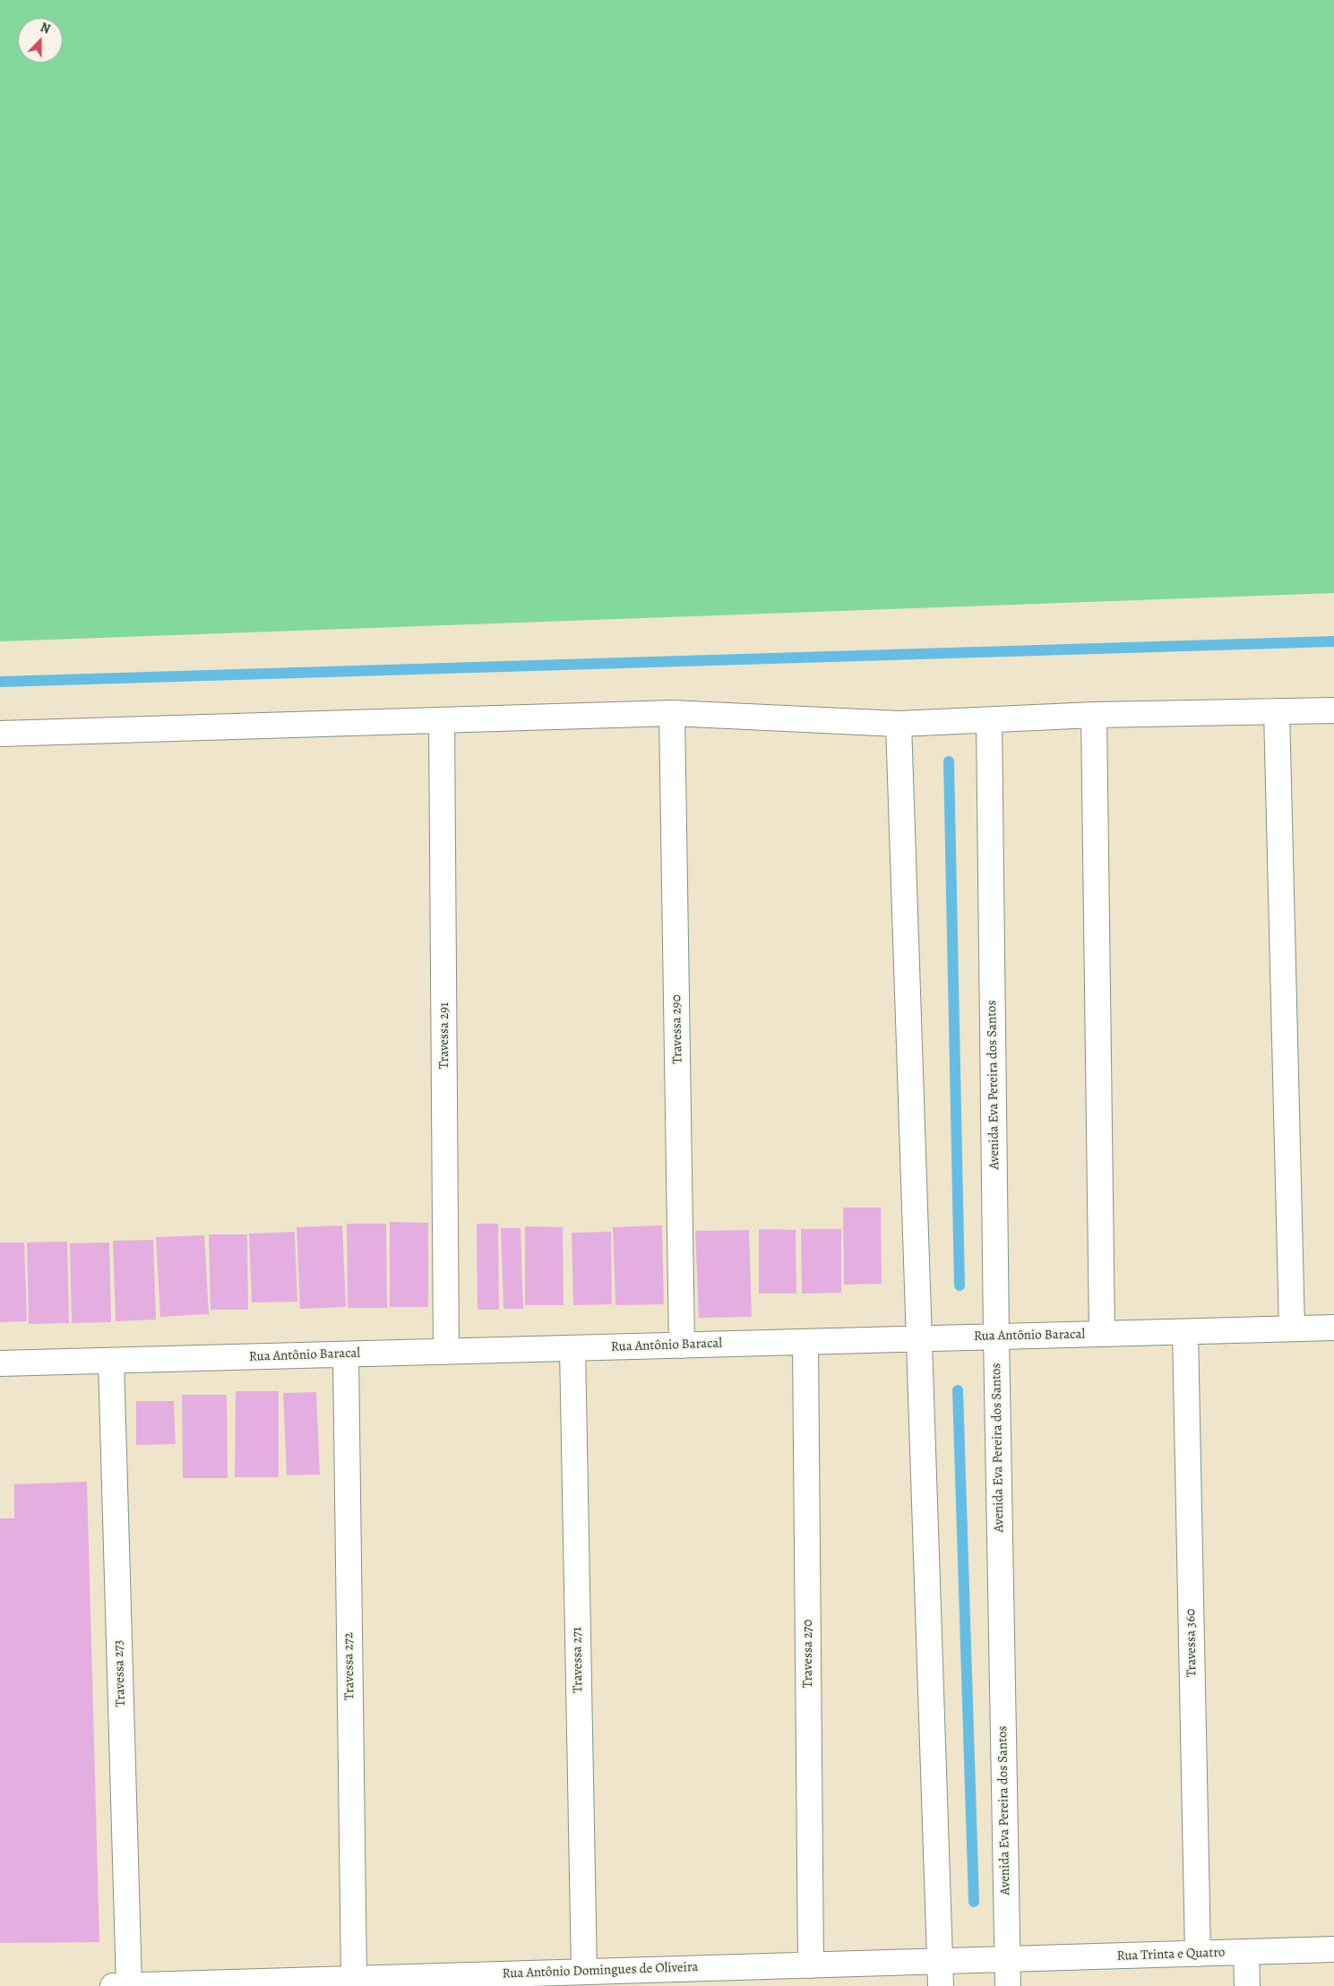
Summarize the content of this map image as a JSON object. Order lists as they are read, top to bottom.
{
  "streets": {
    "street": [
      "Travessa 290",
      "Travessa 291",
      "Avenida Eva Pereira dos Santos",
      "Rua Antônio Baracal",
      "Travessa 360",
      "Travessa 270",
      "Travessa 271",
      "Travessa 272",
      "Travessa 273",
      "Rua Trinta e Quatro",
      "Rua Antônio Domingues de Oliveira"
    ]
  },
  "crossings": [
    ["Travessa 290", "Rua Antônio Baracal"],
    ["Travessa 291", "Rua Antônio Baracal"],
    ["Avenida Eva Pereira dos Santos", "Rua Antônio Baracal"],
    ["Avenida Eva Pereira dos Santos", "Rua Trinta e Quatro"],
    ["Avenida Eva Pereira dos Santos", "Rua Antônio Domingues de Oliveira"],
    ["Rua Antônio Baracal", "Travessa 360"],
    ["Rua Antônio Baracal", "Travessa 270"],
    ["Rua Antônio Baracal", "Travessa 271"],
    ["Rua Antônio Baracal", "Travessa 272"],
    ["Rua Antônio Baracal", "Travessa 273"],
    ["Travessa 360", "Rua Trinta e Quatro"],
    ["Travessa 270", "Rua Antônio Domingues de Oliveira"],
    ["Travessa 271", "Rua Antônio Domingues de Oliveira"],
    ["Travessa 272", "Rua Antônio Domingues de Oliveira"],
    ["Travessa 273", "Rua Antônio Domingues de Oliveira"],
    ["Rua Trinta e Quatro", "Rua Antônio Domingues de Oliveira"]
  ],
  "north": "top"
}
